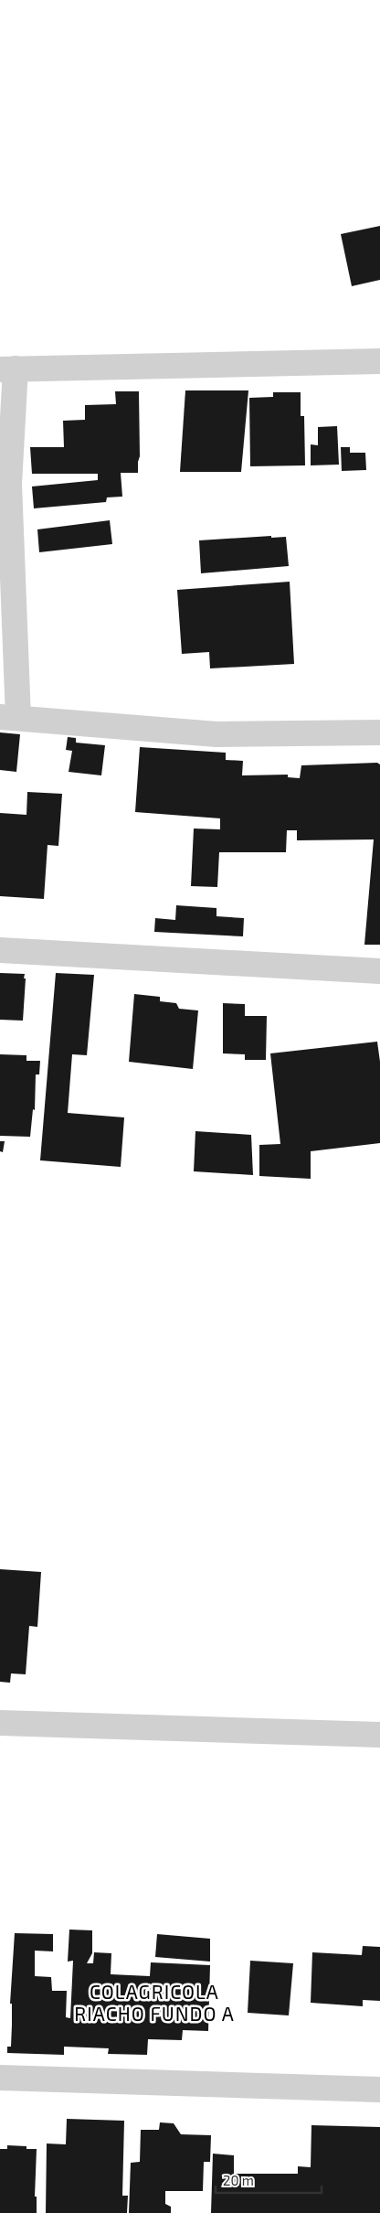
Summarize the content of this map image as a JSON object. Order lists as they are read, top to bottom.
{
  "districts": ["COLAGRICOLA RIACHO FUNDO A"],
  "scale_bar": "20 m"
}
